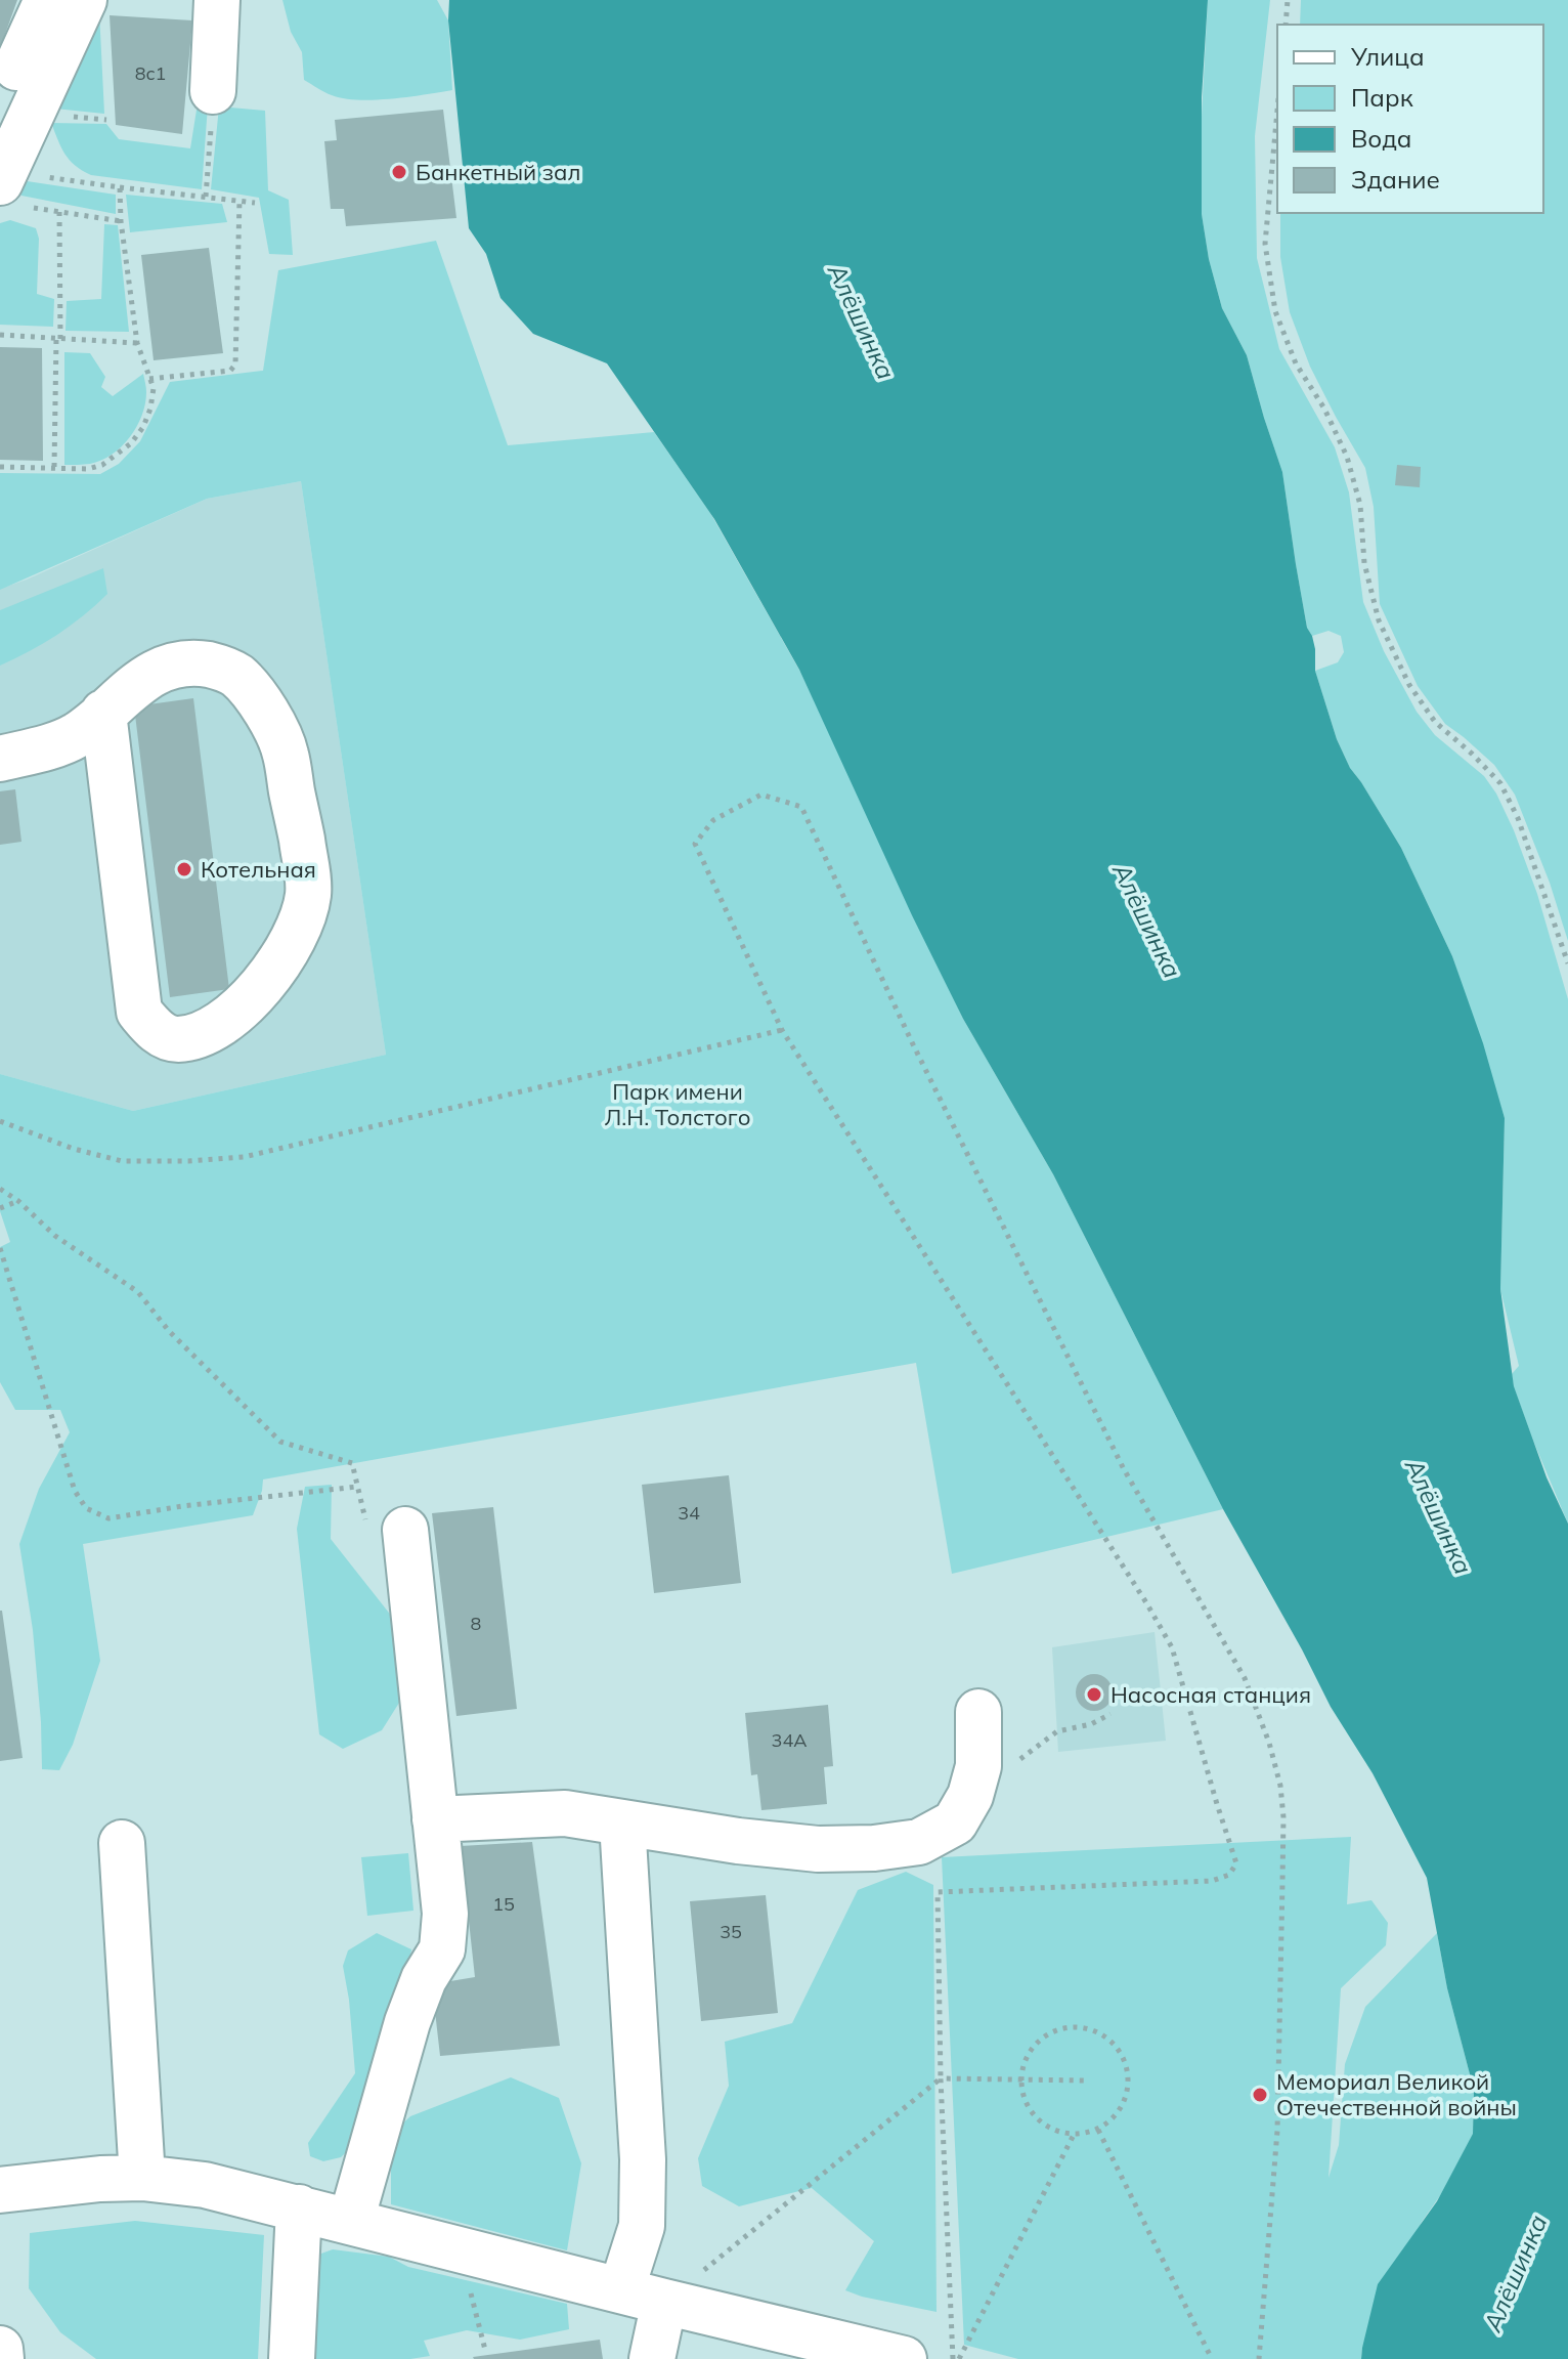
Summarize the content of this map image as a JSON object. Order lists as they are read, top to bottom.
{
  "water": ["Алёшинка"],
  "parks": ["Парк имени Л.Н. Толстого"],
  "places": [
    "Банкетный зал",
    "Котельная",
    "Насосная станция",
    "Мемориал Великой Отечественной войны"
  ],
  "house_numbers": [
    "8с1",
    "34",
    "8",
    "34А",
    "15",
    "35"
  ],
  "legend": [
    "Улица",
    "Парк",
    "Вода",
    "Здание"
  ]
}
